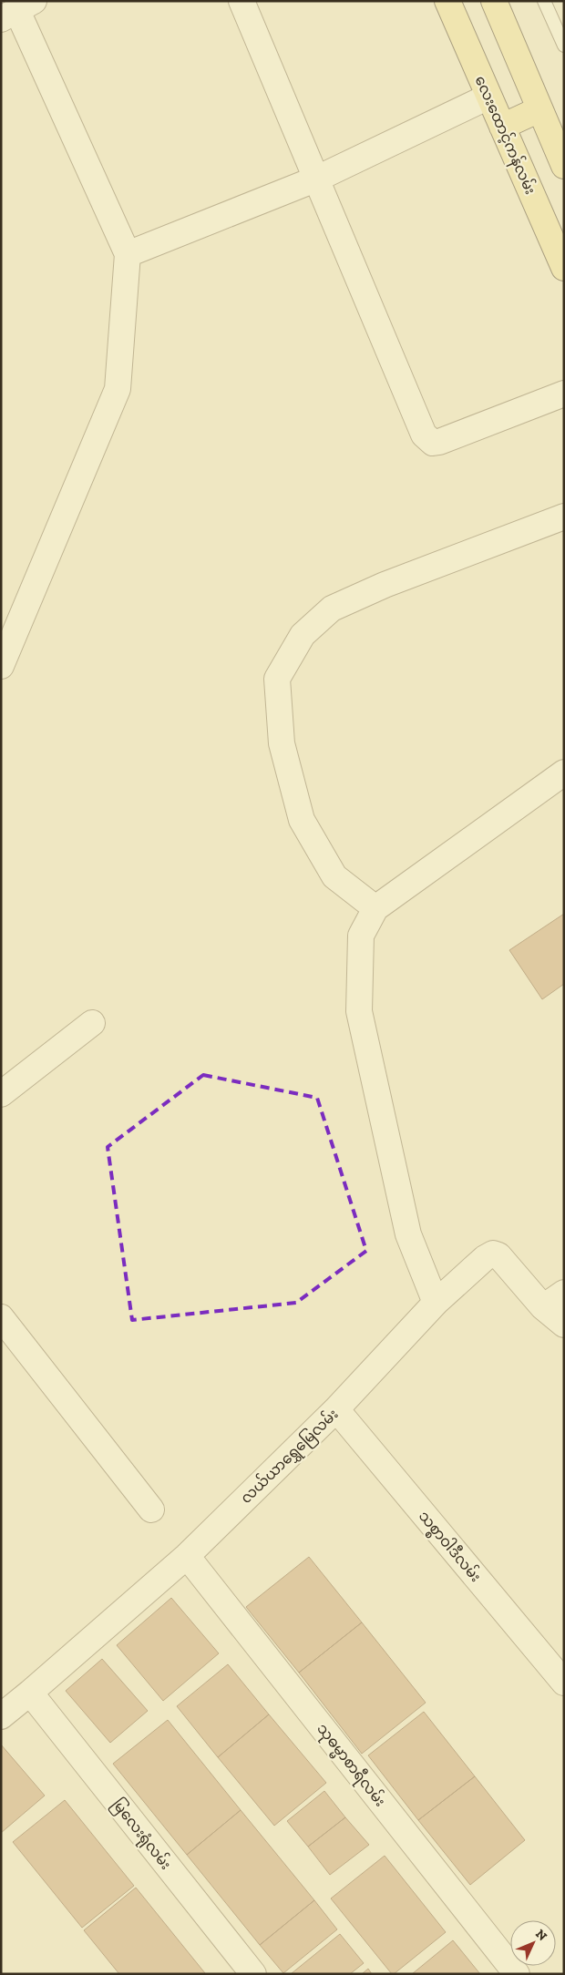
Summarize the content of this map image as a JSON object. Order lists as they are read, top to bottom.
{
  "streets": {
    "main road": ["လေးထောင့်ကန်လမ်း"],
    "street": [
      "လယ်ယာရွှေမြေလမ်း",
      "သစ္စာဝါဒီလမ်း",
      "သုဓမ္မာစာရီလမ်း",
      "မြလေးရုံလမ်း"
    ]
  },
  "crossings": [
    ["လယ်ယာရွှေမြေလမ်း", "သစ္စာဝါဒီလမ်း"],
    ["လယ်ယာရွှေမြေလမ်း", "သုဓမ္မာစာရီလမ်း"],
    ["လယ်ယာရွှေမြေလမ်း", "မြလေးရုံလမ်း"]
  ],
  "north": "top right"
}
